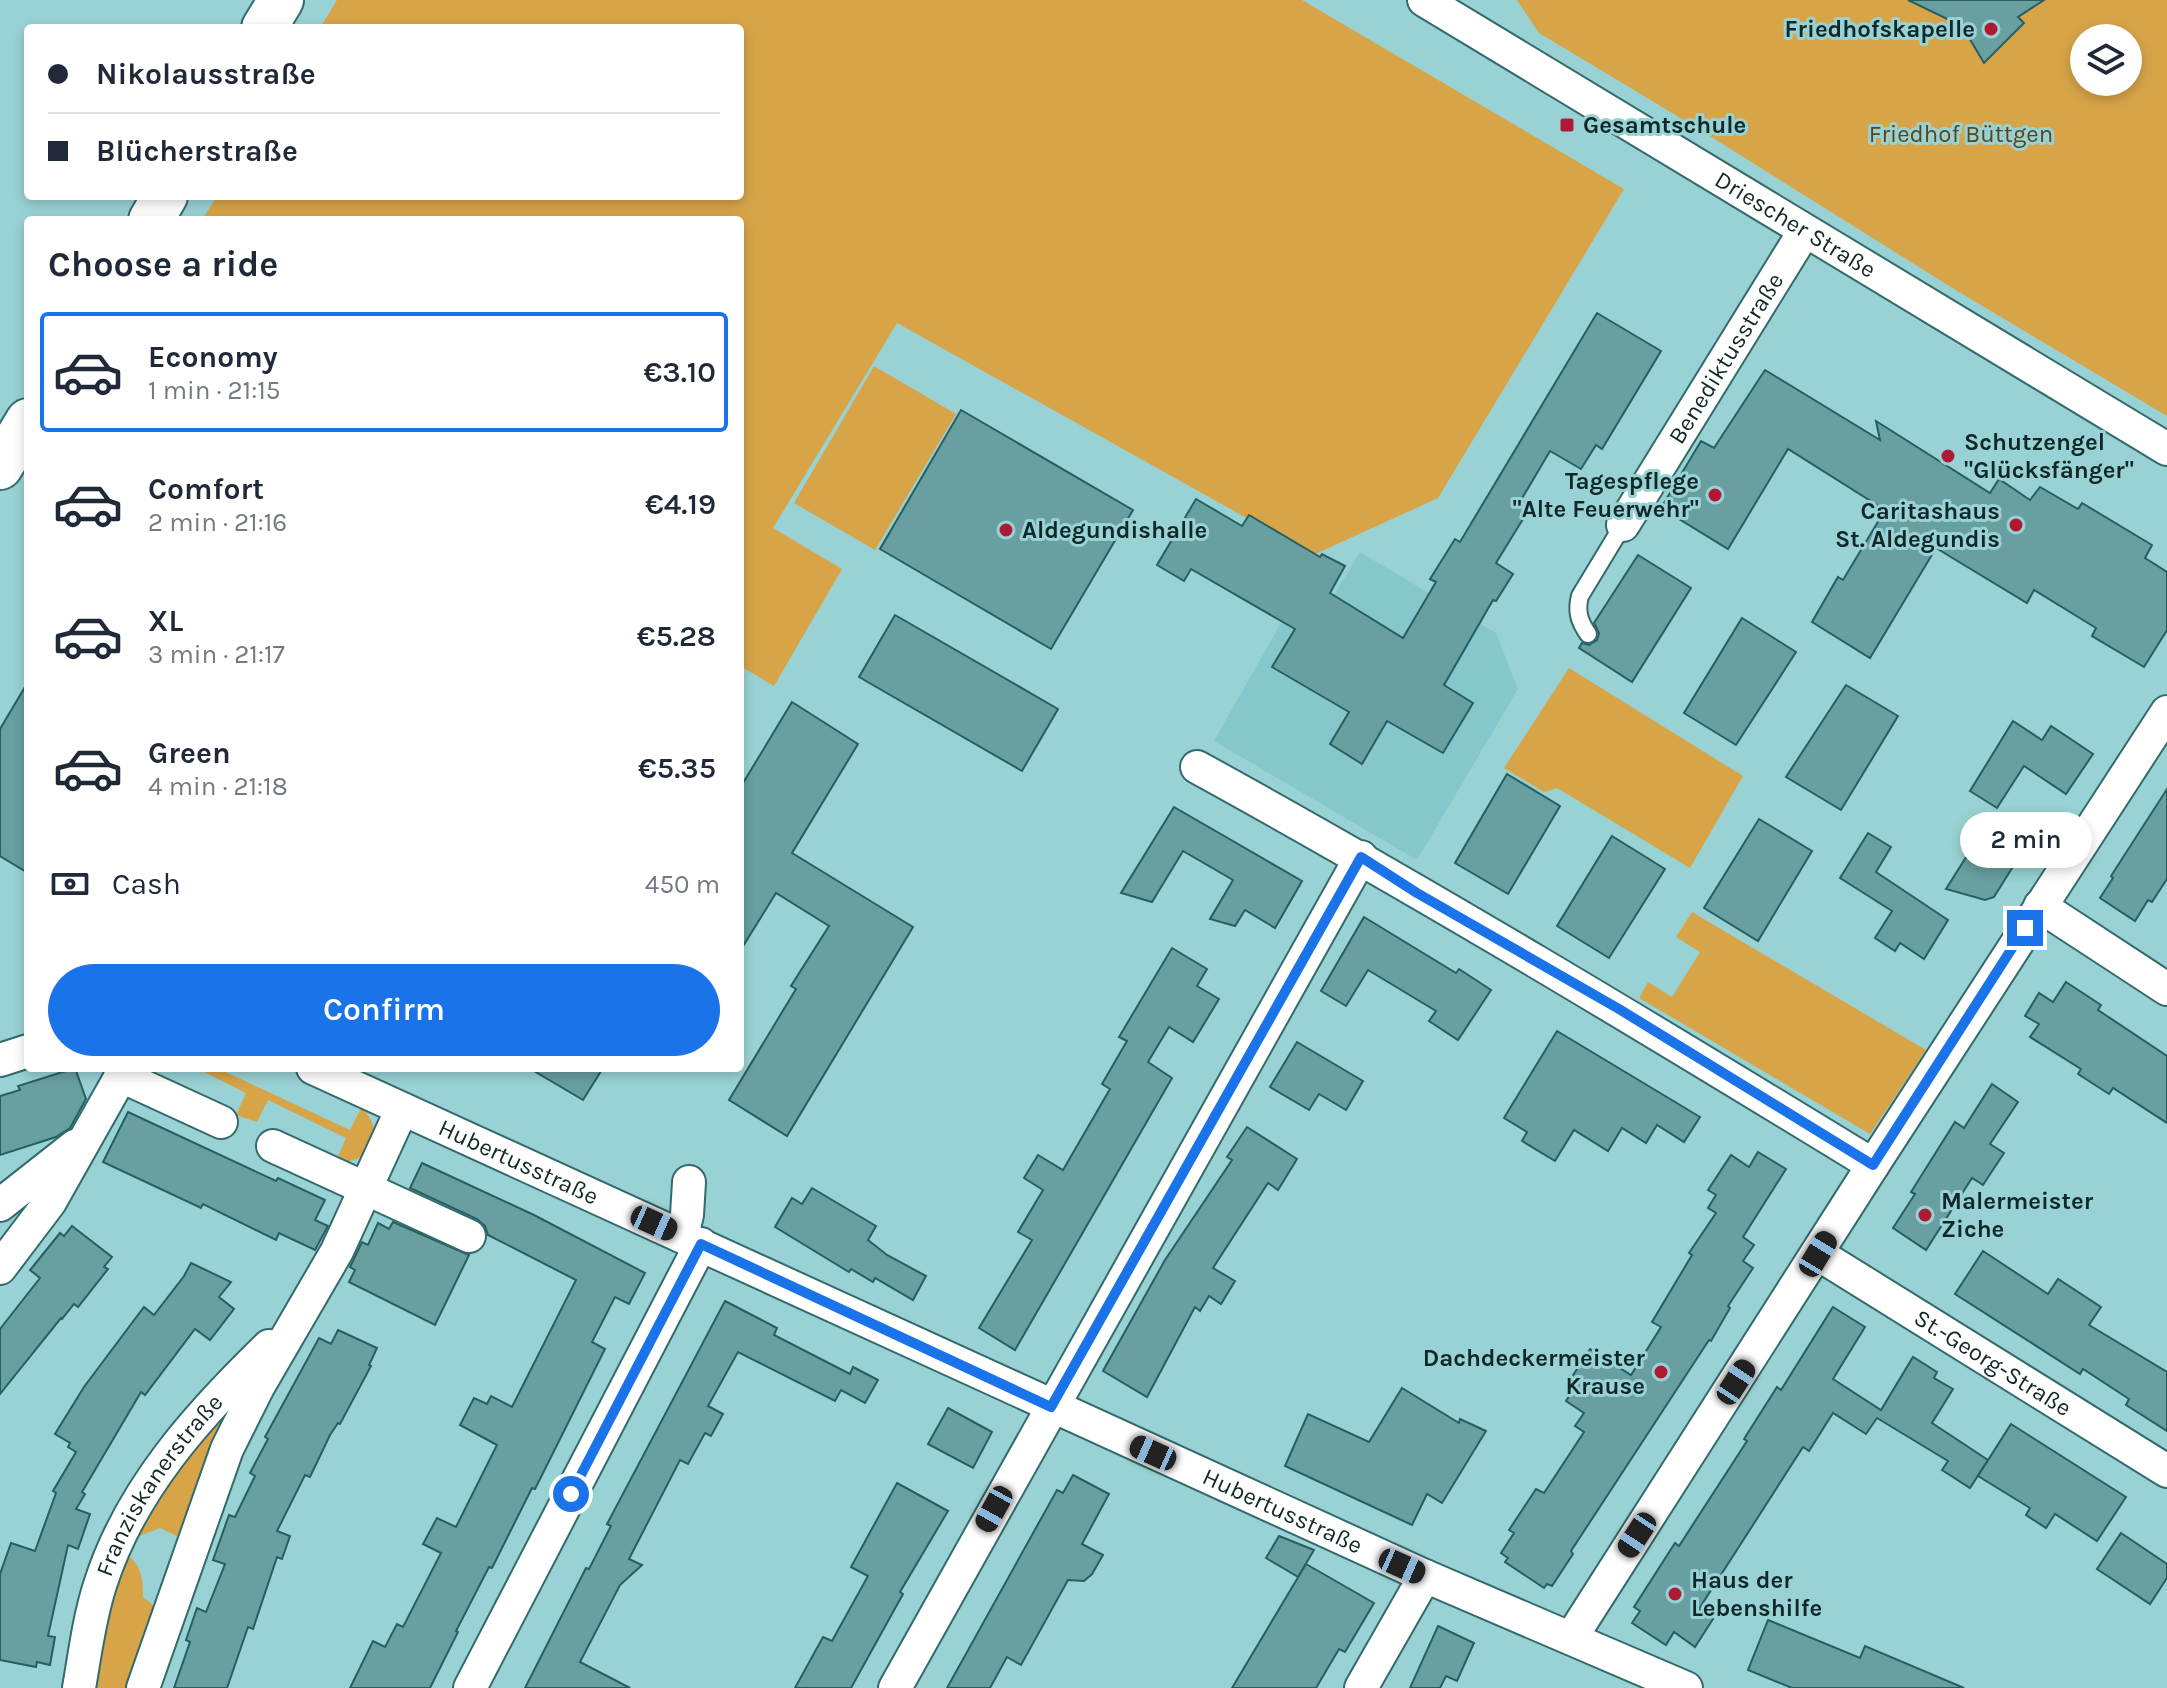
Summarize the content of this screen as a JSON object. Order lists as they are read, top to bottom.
{
  "streets": {
    "street": [
      "Driescher Straße",
      "Benediktusstraße",
      "Hubertusstraße",
      "St.-Georg-Straße",
      "Franziskanerstraße"
    ]
  },
  "crossings": [
    ["Driescher Straße", "Benediktusstraße"],
    ["Hubertusstraße", "Franziskanerstraße"]
  ],
  "parks": ["Friedhof Büttgen"],
  "places": {
    "other": [
      "Friedhofskapelle",
      "Schutzengel \"Glücksfänger\"",
      "Tagespflege \"Alte Feuerwehr\"",
      "Caritashaus St. Aldegundis",
      "Aldegundishalle",
      "Malermeister Ziche",
      "Dachdeckermeister Krause",
      "Haus der Lebenshilfe"
    ],
    "transit": ["Gesamtschule"]
  },
  "page": {
    "banner": ["Nikolausstraße", "Blücherstraße"],
    "heading": "Choose a ride",
    "list": [
      {
        "name": "Economy",
        "note": "1 min · 21:15",
        "value": "€3.10"
      },
      {
        "name": "Comfort",
        "note": "2 min · 21:16",
        "value": "€4.19"
      },
      {
        "name": "XL",
        "note": "3 min · 21:17",
        "value": "€5.28"
      },
      {
        "name": "Green",
        "note": "4 min · 21:18",
        "value": "€5.35"
      }
    ],
    "bubble": "2 min",
    "pay": ["Cash", "450 m"],
    "buttons": "Confirm"
  }
}
